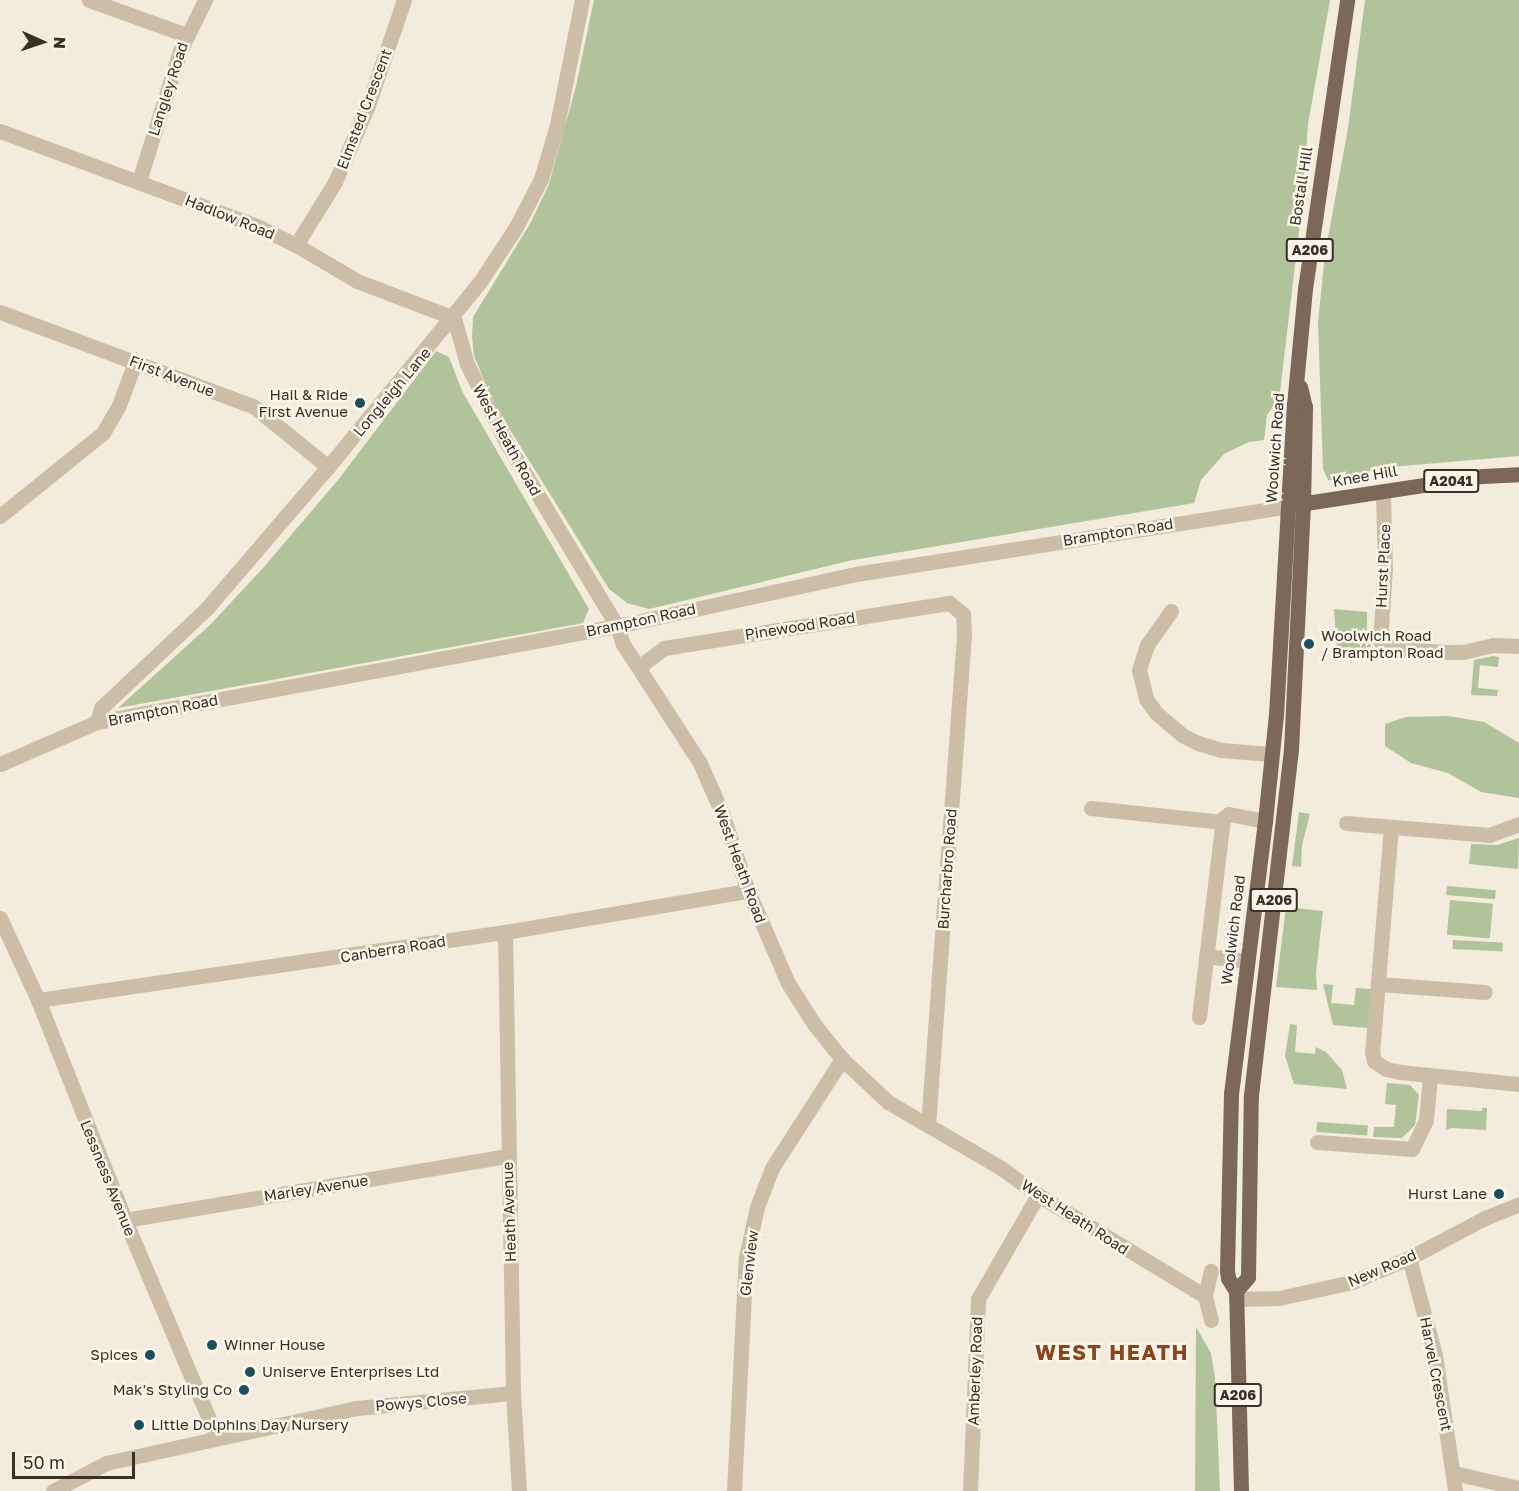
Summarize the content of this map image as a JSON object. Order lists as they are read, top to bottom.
{
  "streets": {
    "main road": [
      "Bostall Hill",
      "A206",
      "Woolwich Road",
      "Knee Hill",
      "A2041"
    ],
    "street": [
      "Langley Road",
      "Elmsted Crescent",
      "Hadlow Road",
      "First Avenue",
      "Longleigh Lane",
      "West Heath Road",
      "Brampton Road",
      "Hurst Place",
      "Pinewood Road",
      "Burcharbro Road",
      "Canberra Road",
      "Lessness Avenue",
      "Marley Avenue",
      "Heath Avenue",
      "Glenview",
      "New Road",
      "Amberley Road",
      "Harvel Crescent",
      "Powys Close"
    ]
  },
  "crossings": [
    ["Langley Road", "Hadlow Road"],
    ["Elmsted Crescent", "Hadlow Road"],
    ["Bostall Hill", "Woolwich Road"],
    ["Hadlow Road", "Longleigh Lane"],
    ["Hadlow Road", "West Heath Road"],
    ["First Avenue", "Longleigh Lane"],
    ["Longleigh Lane", "West Heath Road"],
    ["Longleigh Lane", "Brampton Road"],
    ["West Heath Road", "Brampton Road"],
    ["West Heath Road", "Pinewood Road"],
    ["West Heath Road", "Burcharbro Road"],
    ["West Heath Road", "Canberra Road"],
    ["West Heath Road", "Glenview"],
    ["West Heath Road", "Amberley Road"],
    ["Woolwich Road", "Knee Hill"],
    ["Woolwich Road", "Brampton Road"],
    ["Woolwich Road", "New Road"],
    ["Knee Hill", "Brampton Road"],
    ["Knee Hill", "Hurst Place"],
    ["Pinewood Road", "Burcharbro Road"],
    ["Canberra Road", "Lessness Avenue"],
    ["Canberra Road", "Heath Avenue"],
    ["Lessness Avenue", "Marley Avenue"],
    ["Lessness Avenue", "Powys Close"],
    ["Marley Avenue", "Heath Avenue"],
    ["Heath Avenue", "Powys Close"],
    ["New Road", "Harvel Crescent"]
  ],
  "districts": ["WEST HEATH"],
  "places": [
    "Hail & Ride First Avenue",
    "Woolwich Road / Brampton Road",
    "Hurst Lane",
    "Winner House",
    "Spices",
    "Uniserve Enterprises Ltd",
    "Mak's Styling Co",
    "Little Dolphins Day Nursery"
  ],
  "scale_bar": "50 m",
  "north": "right"
}
